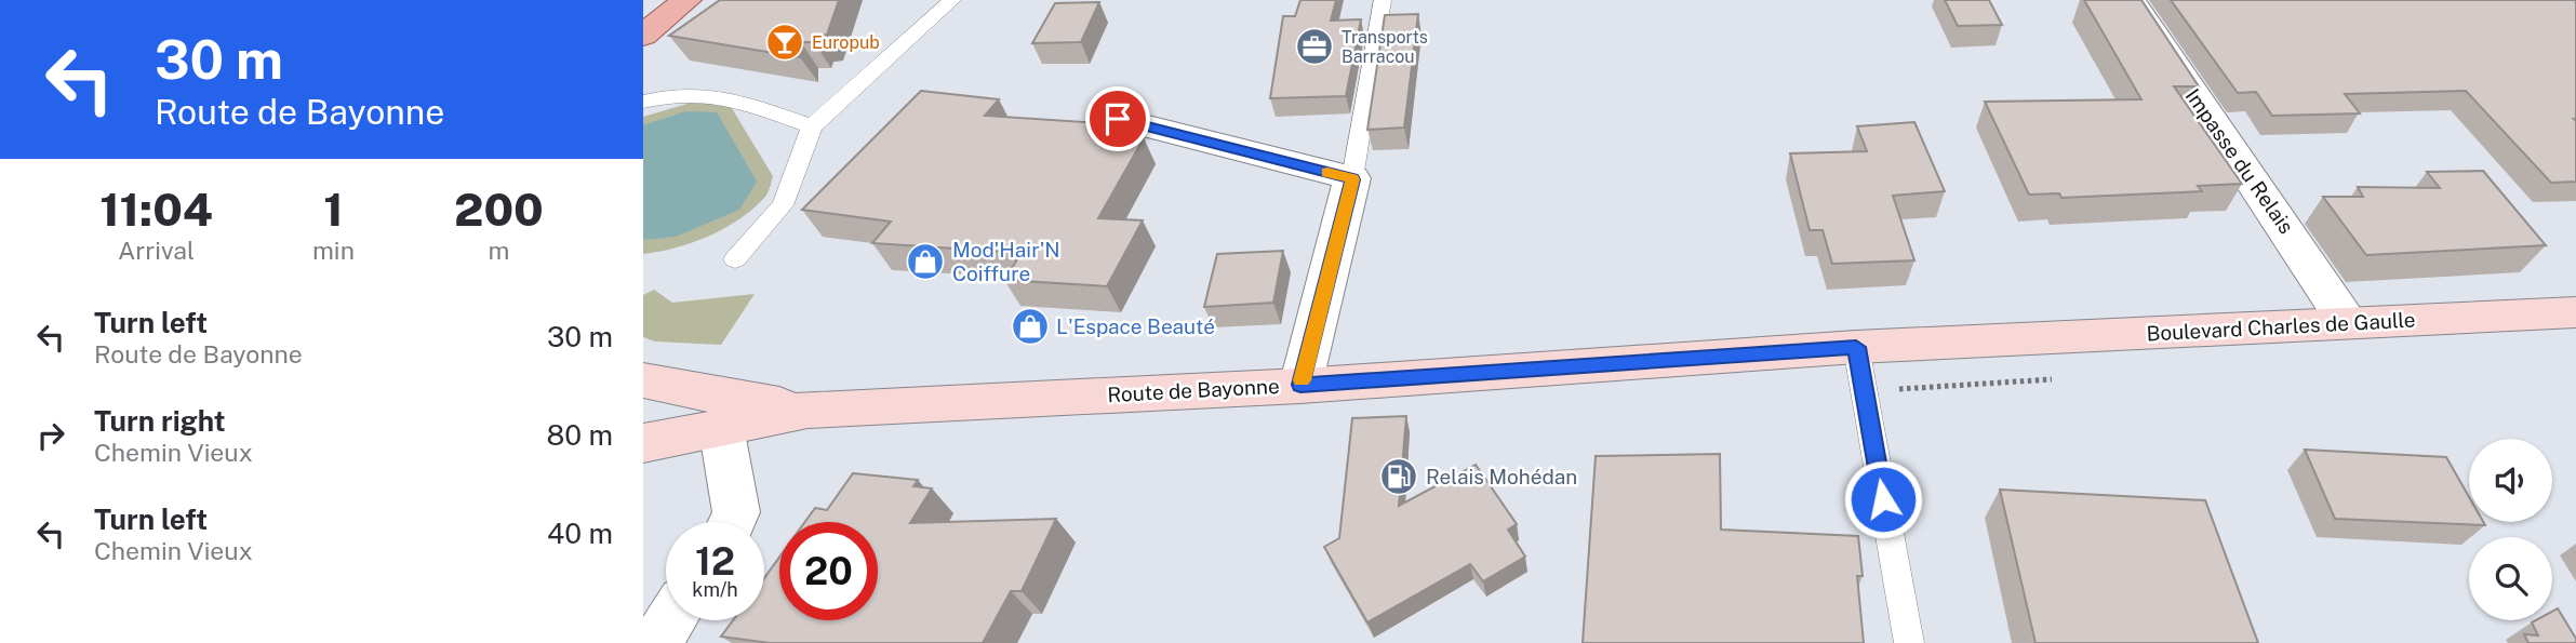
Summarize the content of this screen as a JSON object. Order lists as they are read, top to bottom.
{
  "streets": {
    "main road": ["Boulevard Charles de Gaulle", "Route de Bayonne"],
    "street": ["Impasse du Relais"]
  },
  "crossings": [
    ["Impasse du Relais", "Boulevard Charles de Gaulle"],
    ["Boulevard Charles de Gaulle", "Route de Bayonne"]
  ],
  "places": {
    "bar": ["Europub"],
    "office": ["Transports Barracou"],
    "shop": ["Mod'Hair'N Coiffure", "L'Espace Beauté"],
    "fuel station": ["Relais Mohédan"]
  },
  "page": {
    "turn": ["30 m", "Route de Bayonne"],
    "eta": [
      "11:04",
      "Arrival",
      "1",
      "min",
      "200",
      "m"
    ],
    "list": [
      {
        "name": "Turn left",
        "note": "Route de Bayonne",
        "value": "30 m"
      },
      {
        "name": "Turn right",
        "note": "Chemin Vieux",
        "value": "80 m"
      },
      {
        "name": "Turn left",
        "note": "Chemin Vieux",
        "value": "40 m"
      }
    ],
    "speed": "12 km/h",
    "limit": "20"
  }
}
